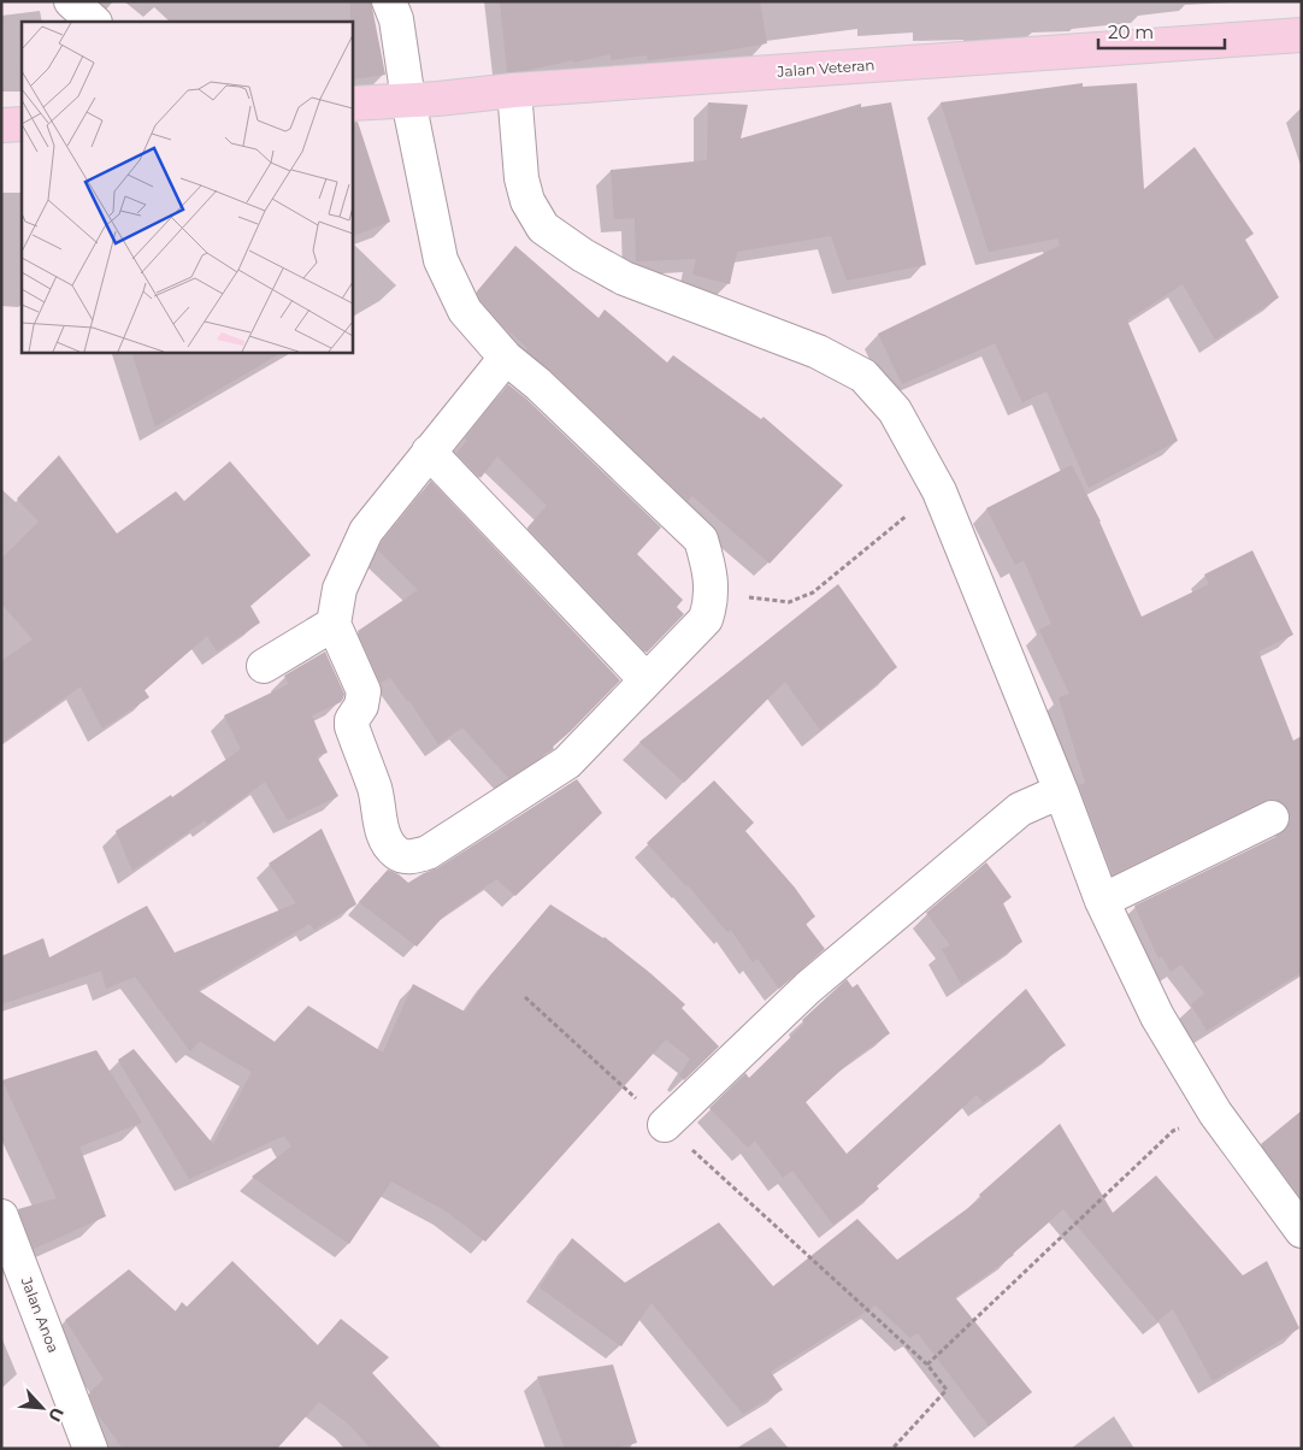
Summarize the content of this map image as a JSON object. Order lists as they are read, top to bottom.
{
  "streets": {
    "main road": ["Jalan Veteran"],
    "street": ["Jalan Anoa"]
  },
  "scale_bar": "20 m",
  "north": "bottom right"
}
